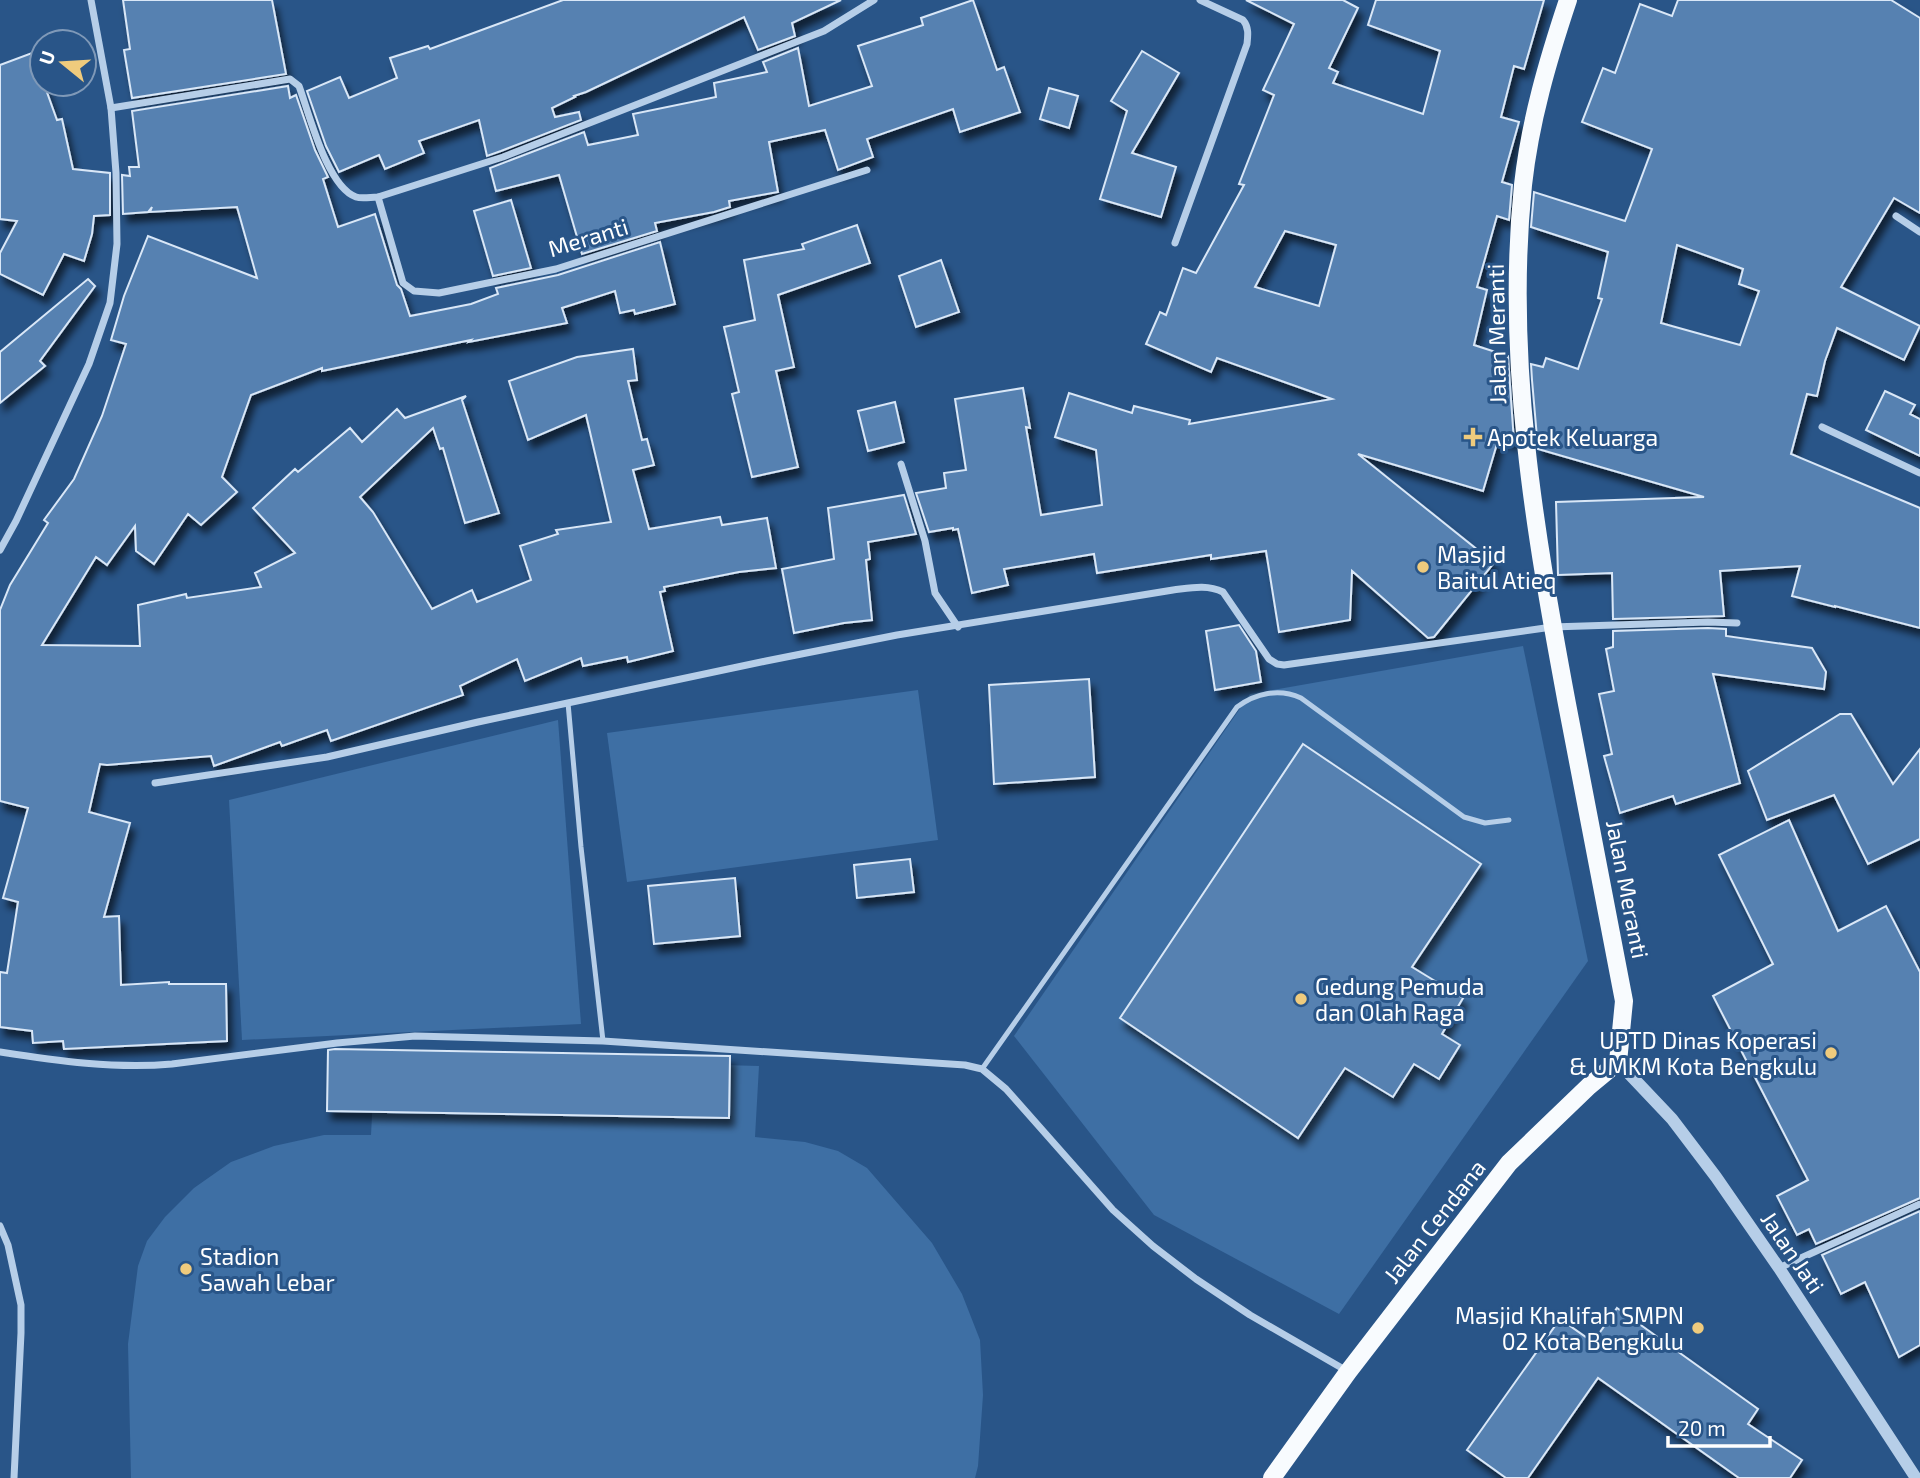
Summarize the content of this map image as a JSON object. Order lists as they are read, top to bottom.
{
  "streets": {
    "main road": ["Jalan Meranti", "Jalan Cendana"],
    "street": ["Meranti", "Jalan Jati"]
  },
  "crossings": [
    ["Jalan Meranti", "Jalan Cendana"],
    ["Jalan Meranti", "Jalan Jati"],
    ["Jalan Cendana", "Jalan Jati"]
  ],
  "places": {
    "health": ["Apotek Keluarga"],
    "other": [
      "Masjid Baitul Atieq",
      "Gedung Pemuda dan Olah Raga",
      "UPTD Dinas Koperasi & UMKM Kota Bengkulu",
      "Stadion Sawah Lebar",
      "Masjid Khalifah SMPN 02 Kota Bengkulu"
    ]
  },
  "scale_bar": "20 m",
  "north": "left"
}
